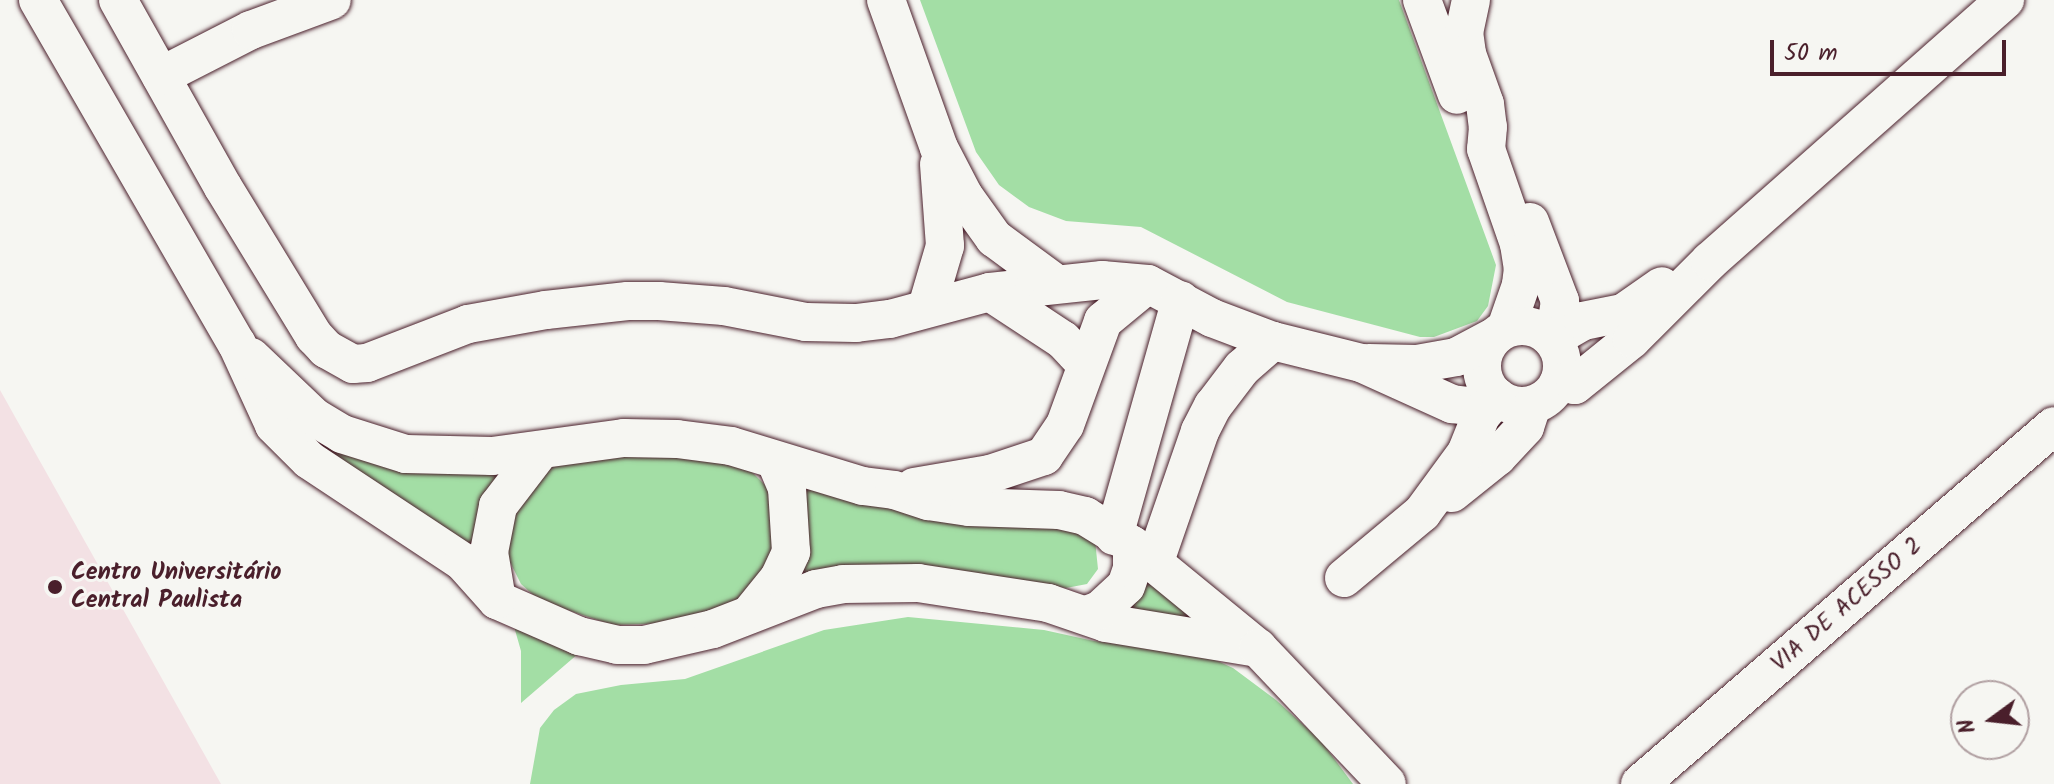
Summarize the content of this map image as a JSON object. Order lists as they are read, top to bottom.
{
  "streets": {
    "street": ["VIA DE ACESSO 2"]
  },
  "places": ["Centro Universitário Central Paulista"],
  "scale_bar": "50 m",
  "north": "left"
}
